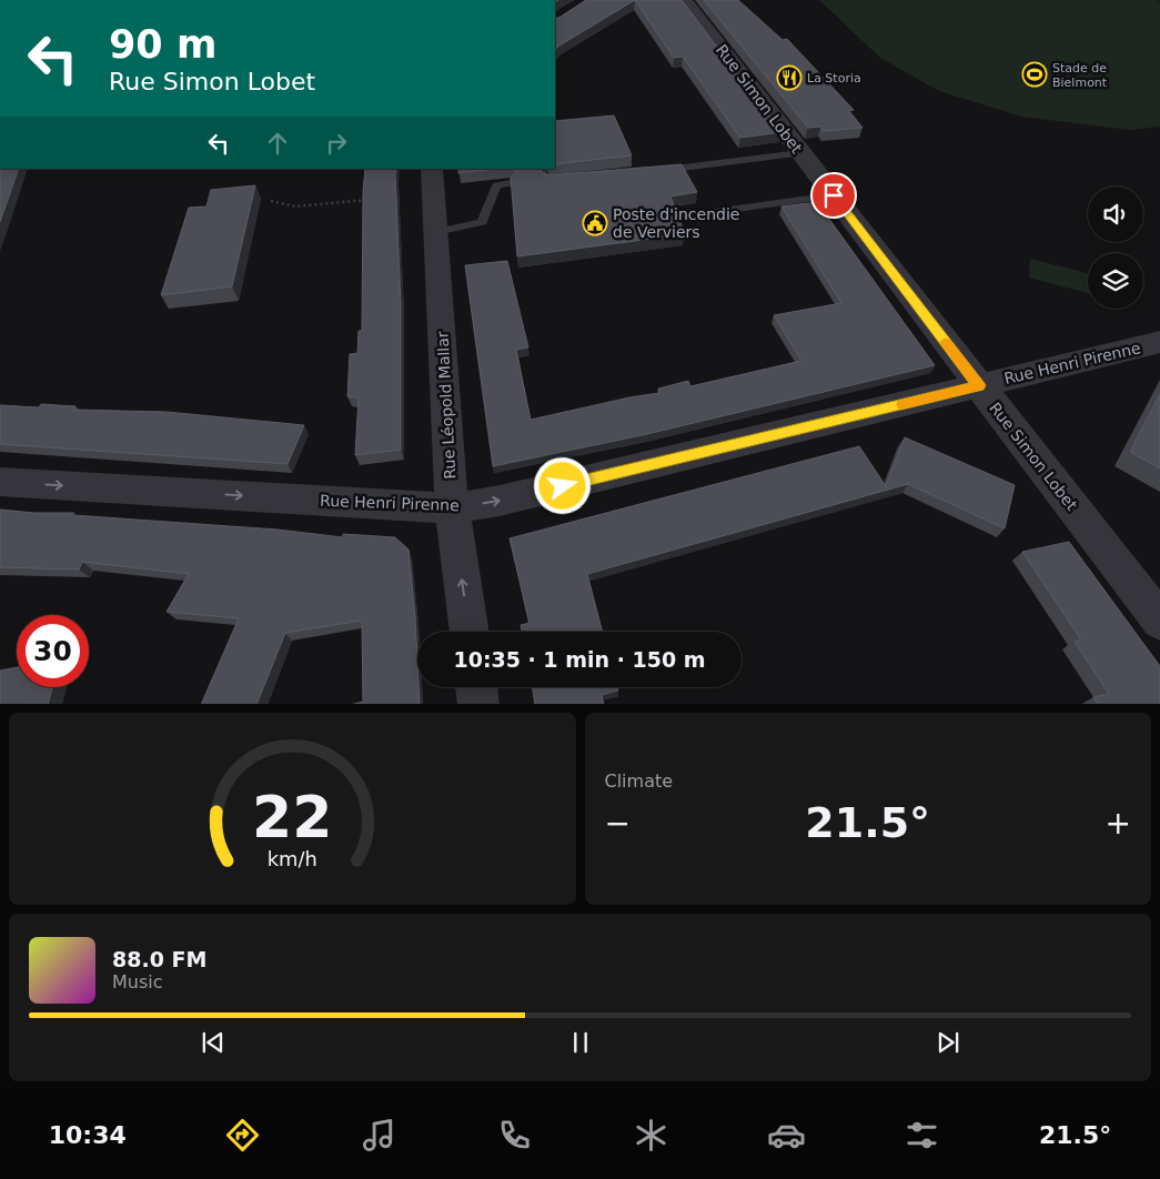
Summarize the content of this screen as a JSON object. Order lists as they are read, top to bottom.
{
  "streets": {
    "street": ["Rue Simon Lobet", "Rue Henri Pirenne", "Rue Léopold Mallar"]
  },
  "crossings": [
    ["Rue Simon Lobet", "Rue Henri Pirenne"],
    ["Rue Henri Pirenne", "Rue Léopold Mallar"]
  ],
  "one_way": ["Rue Henri Pirenne"],
  "places": {
    "sports": ["Stade de Bielmont"],
    "restaurant": ["La Storia"],
    "public building": ["Poste d'incendie de Verviers"]
  },
  "page": {
    "turn": ["90 m", "Rue Simon Lobet"],
    "limit": "30",
    "trip": "10:35 · 1 min · 150 m",
    "tile": "Climate",
    "heat": ["−", "21.5°", "+"],
    "song": ["88.0 FM", "Music"],
    "tabs": ["10:34", "21.5°"],
    "gauge": ["22", "km/h"]
  }
}
